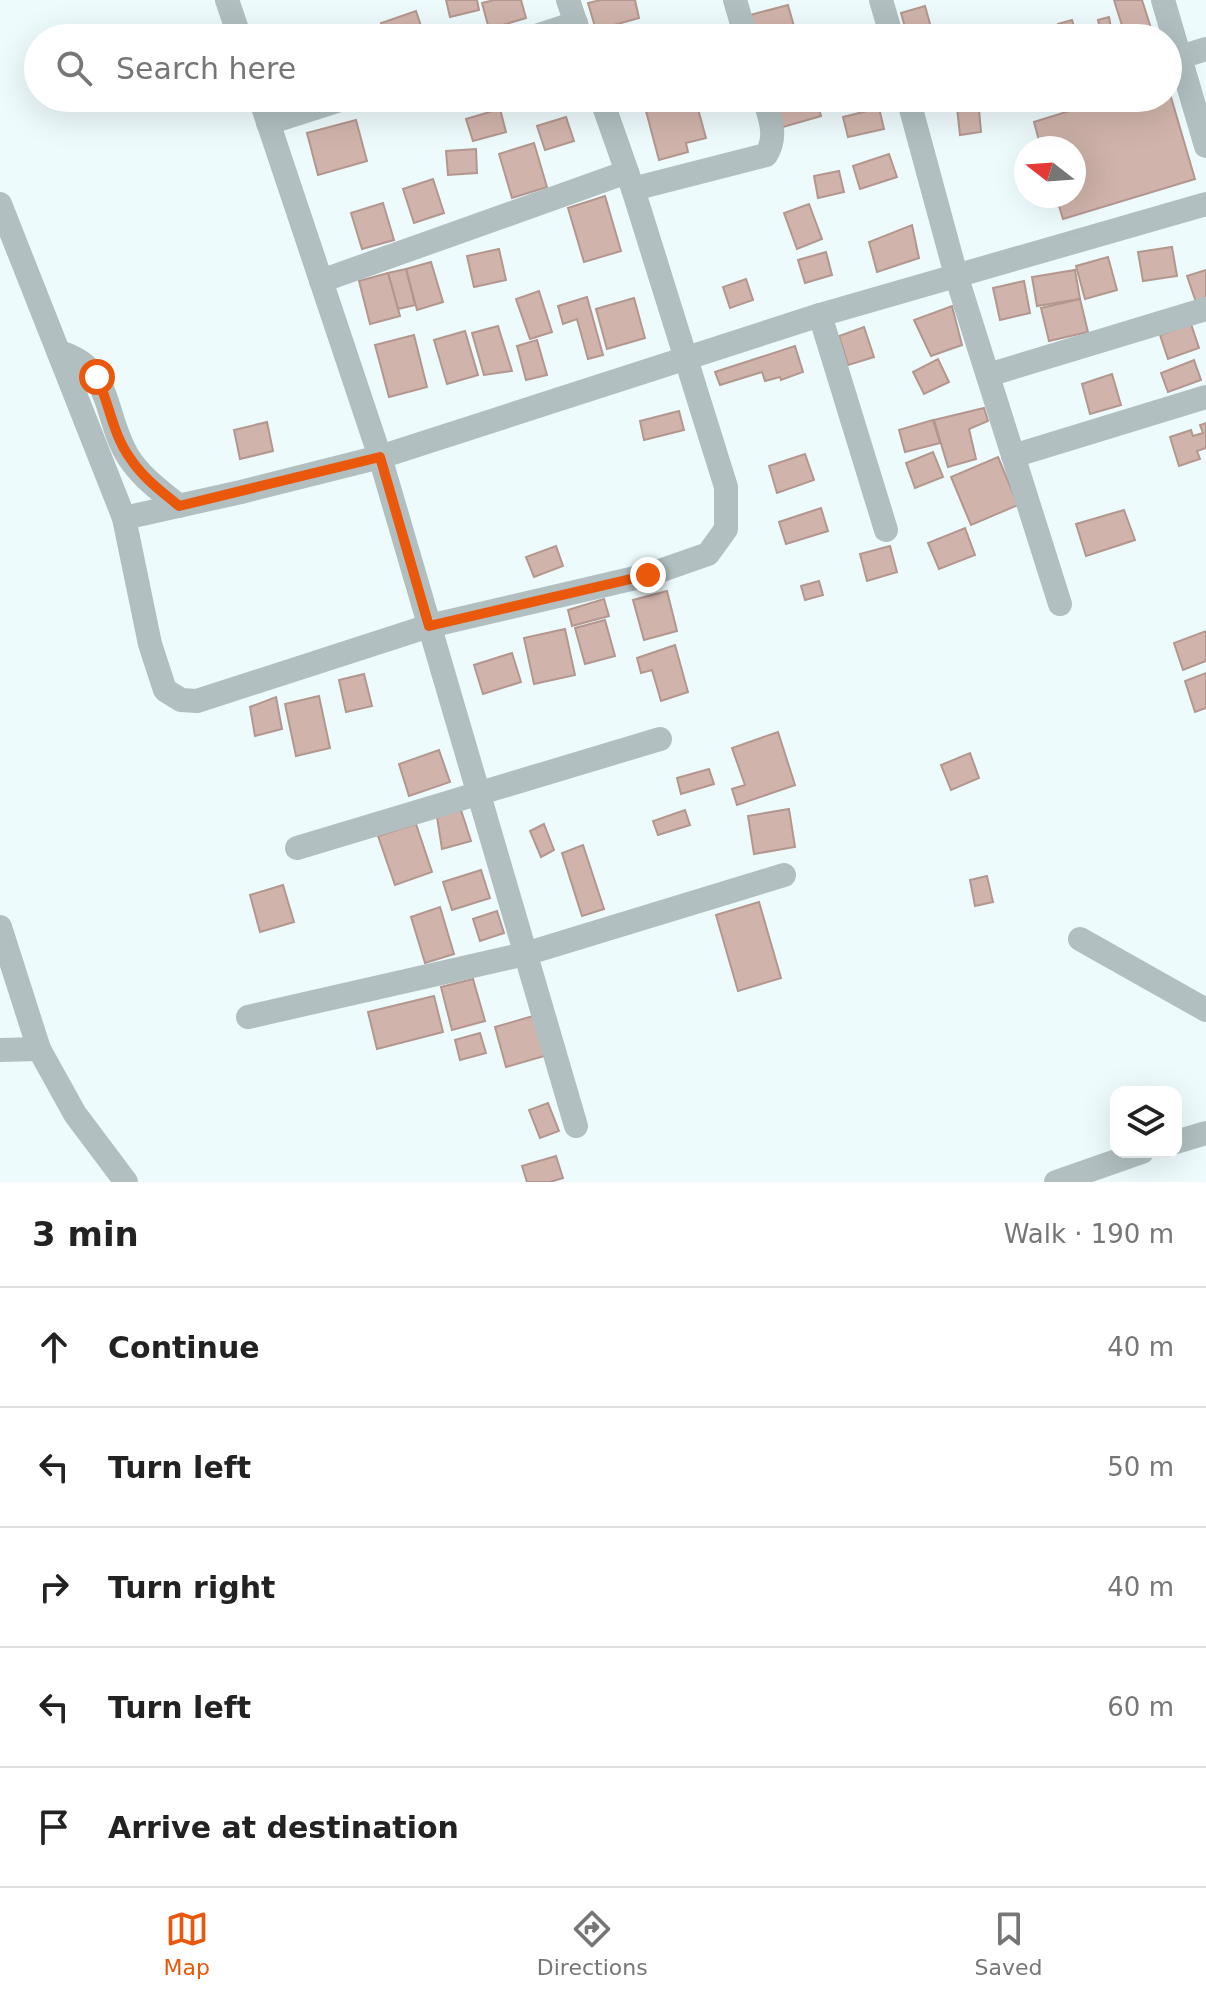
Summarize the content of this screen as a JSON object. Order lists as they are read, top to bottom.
{
  "north": "left",
  "page": {
    "search": "Search here",
    "heading": ["3 min", "Walk · 190 m"],
    "list": [
      ["Continue", "40 m"],
      ["Turn left", "50 m"],
      ["Turn right", "40 m"],
      ["Turn left", "60 m"],
      "Arrive at destination"
    ],
    "nav": ["Map", "Directions", "Saved"]
  }
}
